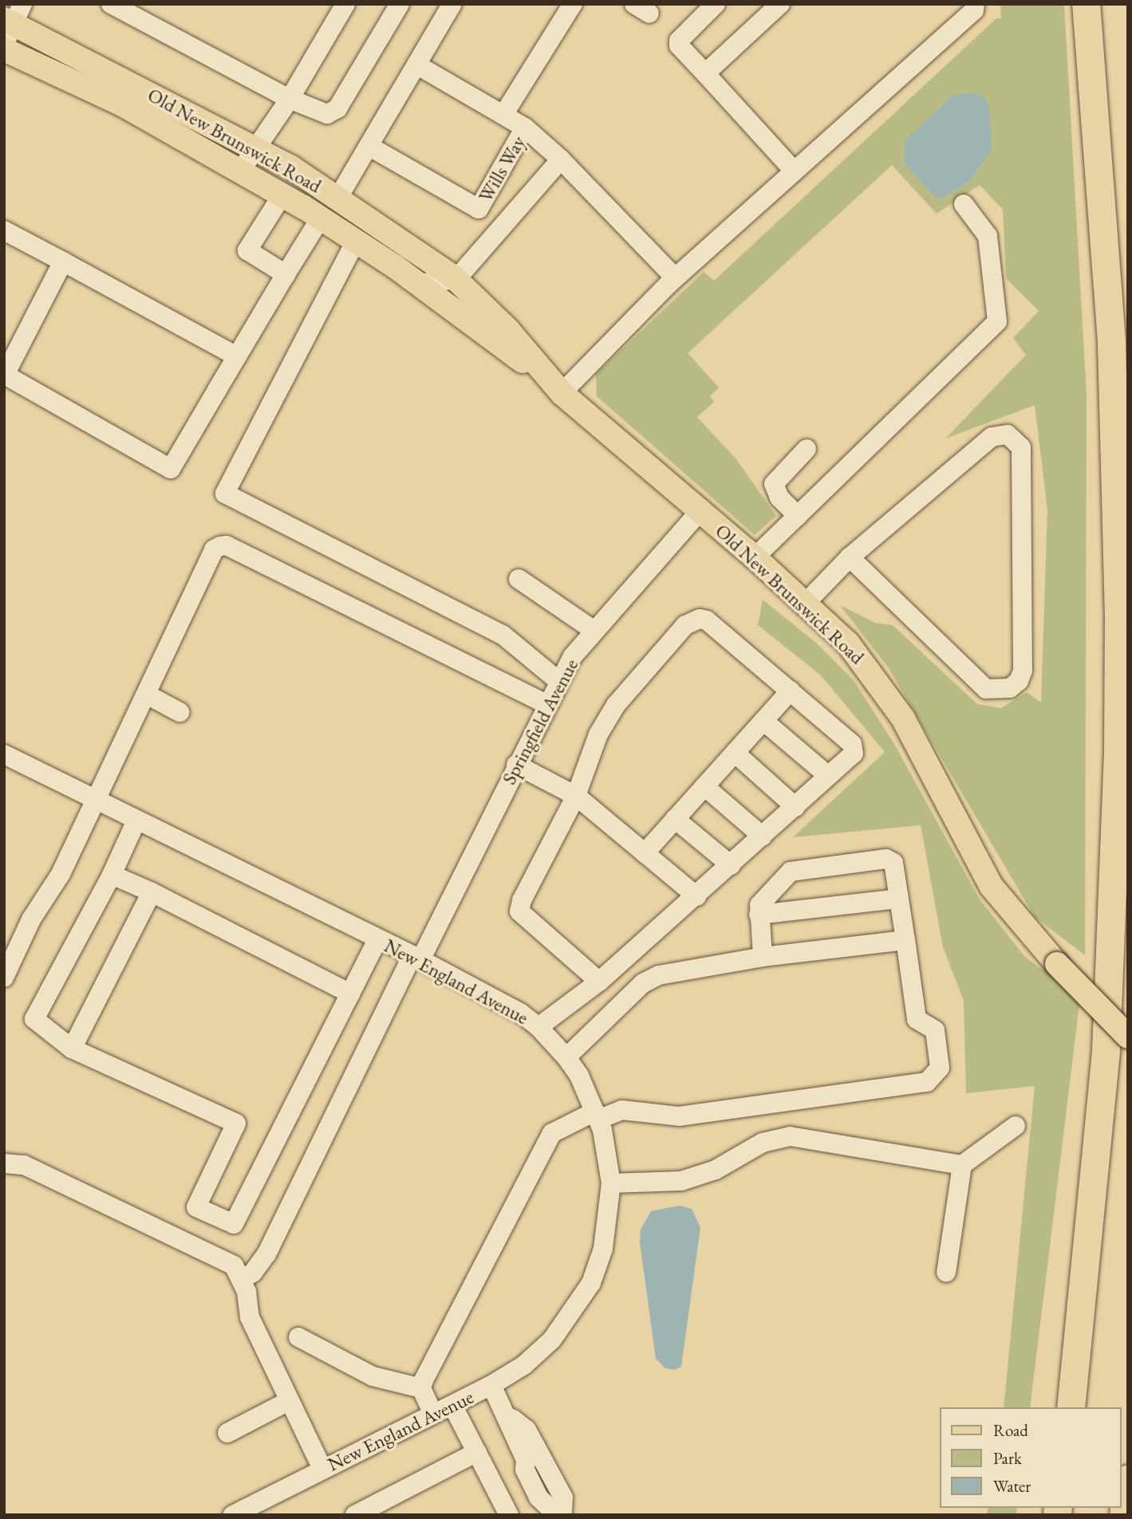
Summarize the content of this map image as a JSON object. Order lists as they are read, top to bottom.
{
  "streets": {
    "main road": ["Old New Brunswick Road"],
    "street": ["Wills Way", "Springfield Avenue", "New England Avenue"]
  },
  "crossings": [
    ["Old New Brunswick Road", "Springfield Avenue"],
    ["Springfield Avenue", "New England Avenue"]
  ],
  "legend": ["Road", "Park", "Water"]
}
